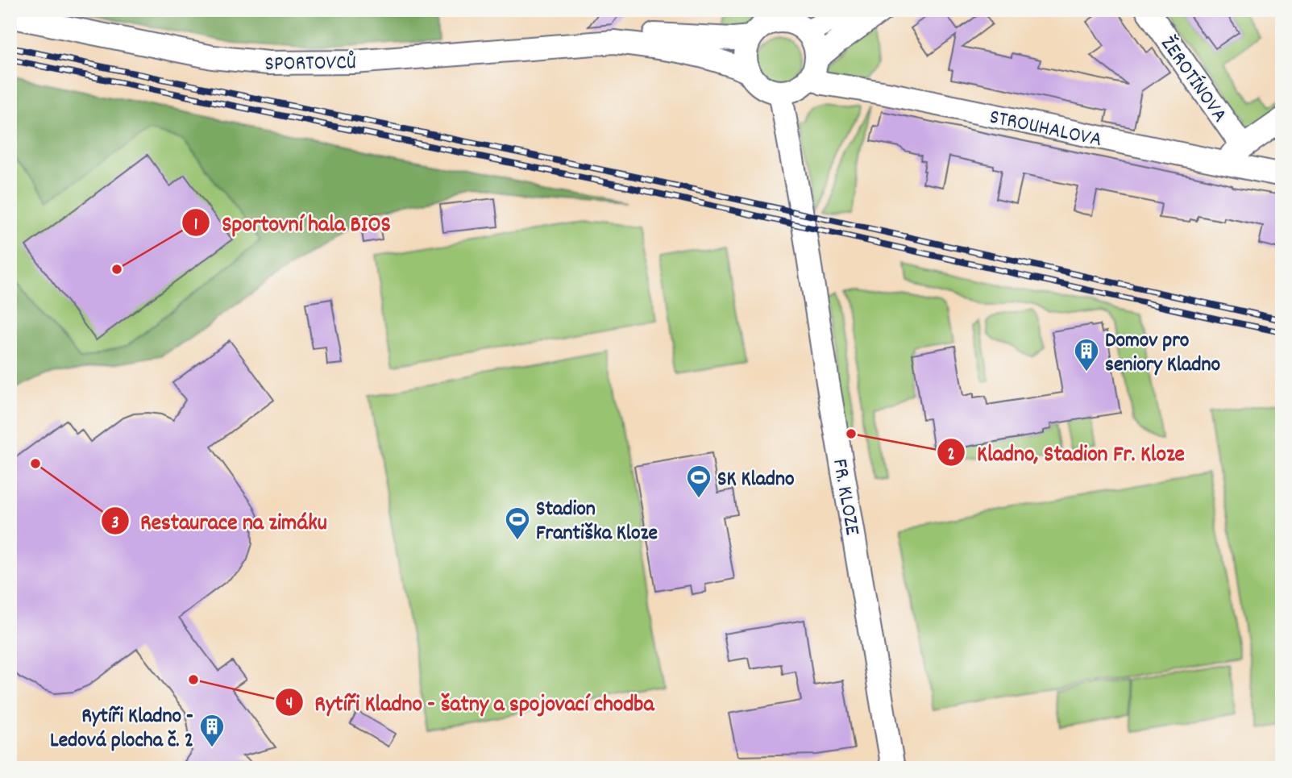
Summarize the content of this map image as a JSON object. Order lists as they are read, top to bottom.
{
  "streets": {
    "street": [
      "SPORTOVCŮ",
      "ŽEROTÍNOVA",
      "STROUHALOVA",
      "FR. KLOZE"
    ]
  },
  "crossings": [
    ["SPORTOVCŮ", "STROUHALOVA"],
    ["SPORTOVCŮ", "FR. KLOZE"],
    ["STROUHALOVA", "FR. KLOZE"]
  ],
  "places": {
    "other": [
      "Sportovní hala BIOS",
      "Kladno, Stadion Fr. Kloze",
      "Restaurace na zimáku",
      "Rytíři Kladno - šatny a spojovací chodba"
    ],
    "building": ["Domov pro seniory Kladno", "Rytíři Kladno - Ledová plocha č. 2"],
    "sports": ["SK Kladno", "Stadion Františka Kloze"]
  }
}
